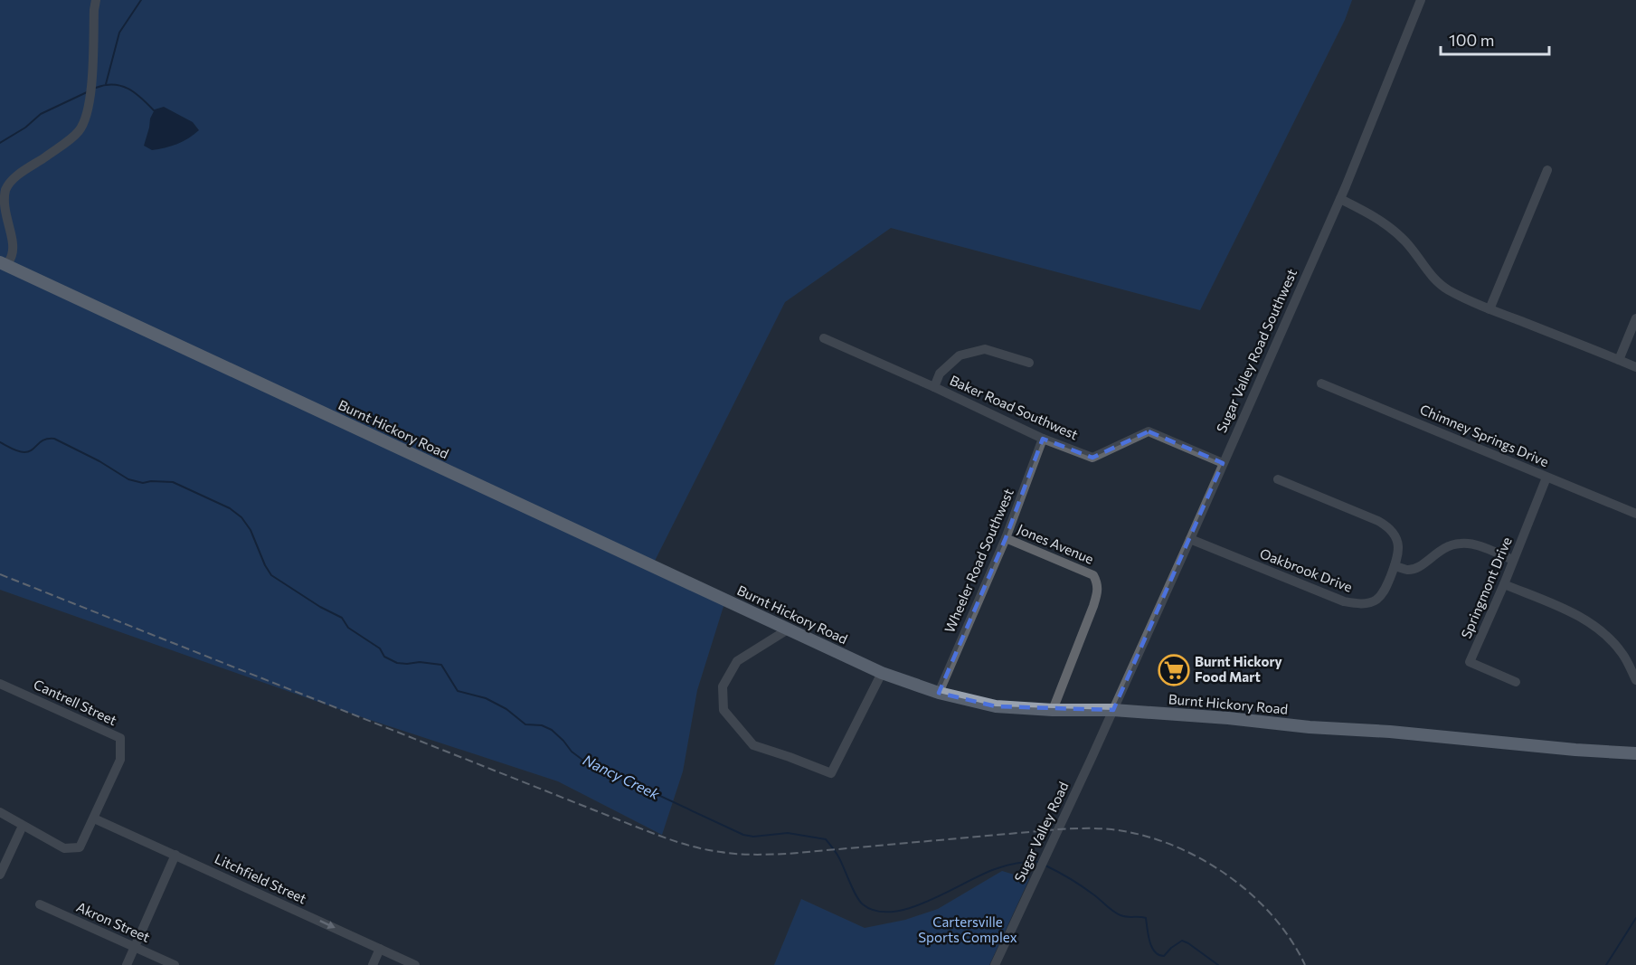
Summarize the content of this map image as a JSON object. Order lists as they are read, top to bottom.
{
  "streets": {
    "main road": ["Burnt Hickory Road"],
    "street": [
      "Sugar Valley Road Southwest",
      "Baker Road Southwest",
      "Chimney Springs Drive",
      "Jones Avenue",
      "Wheeler Road Southwest",
      "Oakbrook Drive",
      "Springmont Drive",
      "Cantrell Street",
      "Sugar Valley Road",
      "Litchfield Street",
      "Akron Street"
    ]
  },
  "crossings": [
    ["Sugar Valley Road Southwest", "Baker Road Southwest"],
    ["Sugar Valley Road Southwest", "Burnt Hickory Road"],
    ["Sugar Valley Road Southwest", "Oakbrook Drive"],
    ["Sugar Valley Road Southwest", "Sugar Valley Road"],
    ["Baker Road Southwest", "Wheeler Road Southwest"],
    ["Burnt Hickory Road", "Jones Avenue"],
    ["Burnt Hickory Road", "Wheeler Road Southwest"],
    ["Burnt Hickory Road", "Sugar Valley Road"],
    ["Chimney Springs Drive", "Springmont Drive"],
    ["Jones Avenue", "Wheeler Road Southwest"],
    ["Cantrell Street", "Litchfield Street"]
  ],
  "one_way": ["Litchfield Street"],
  "water": ["Nancy Creek"],
  "parks": ["Cartersville Sports Complex"],
  "places": {
    "supermarket": ["Burnt Hickory Food Mart"]
  },
  "scale_bar": "100 m"
}
